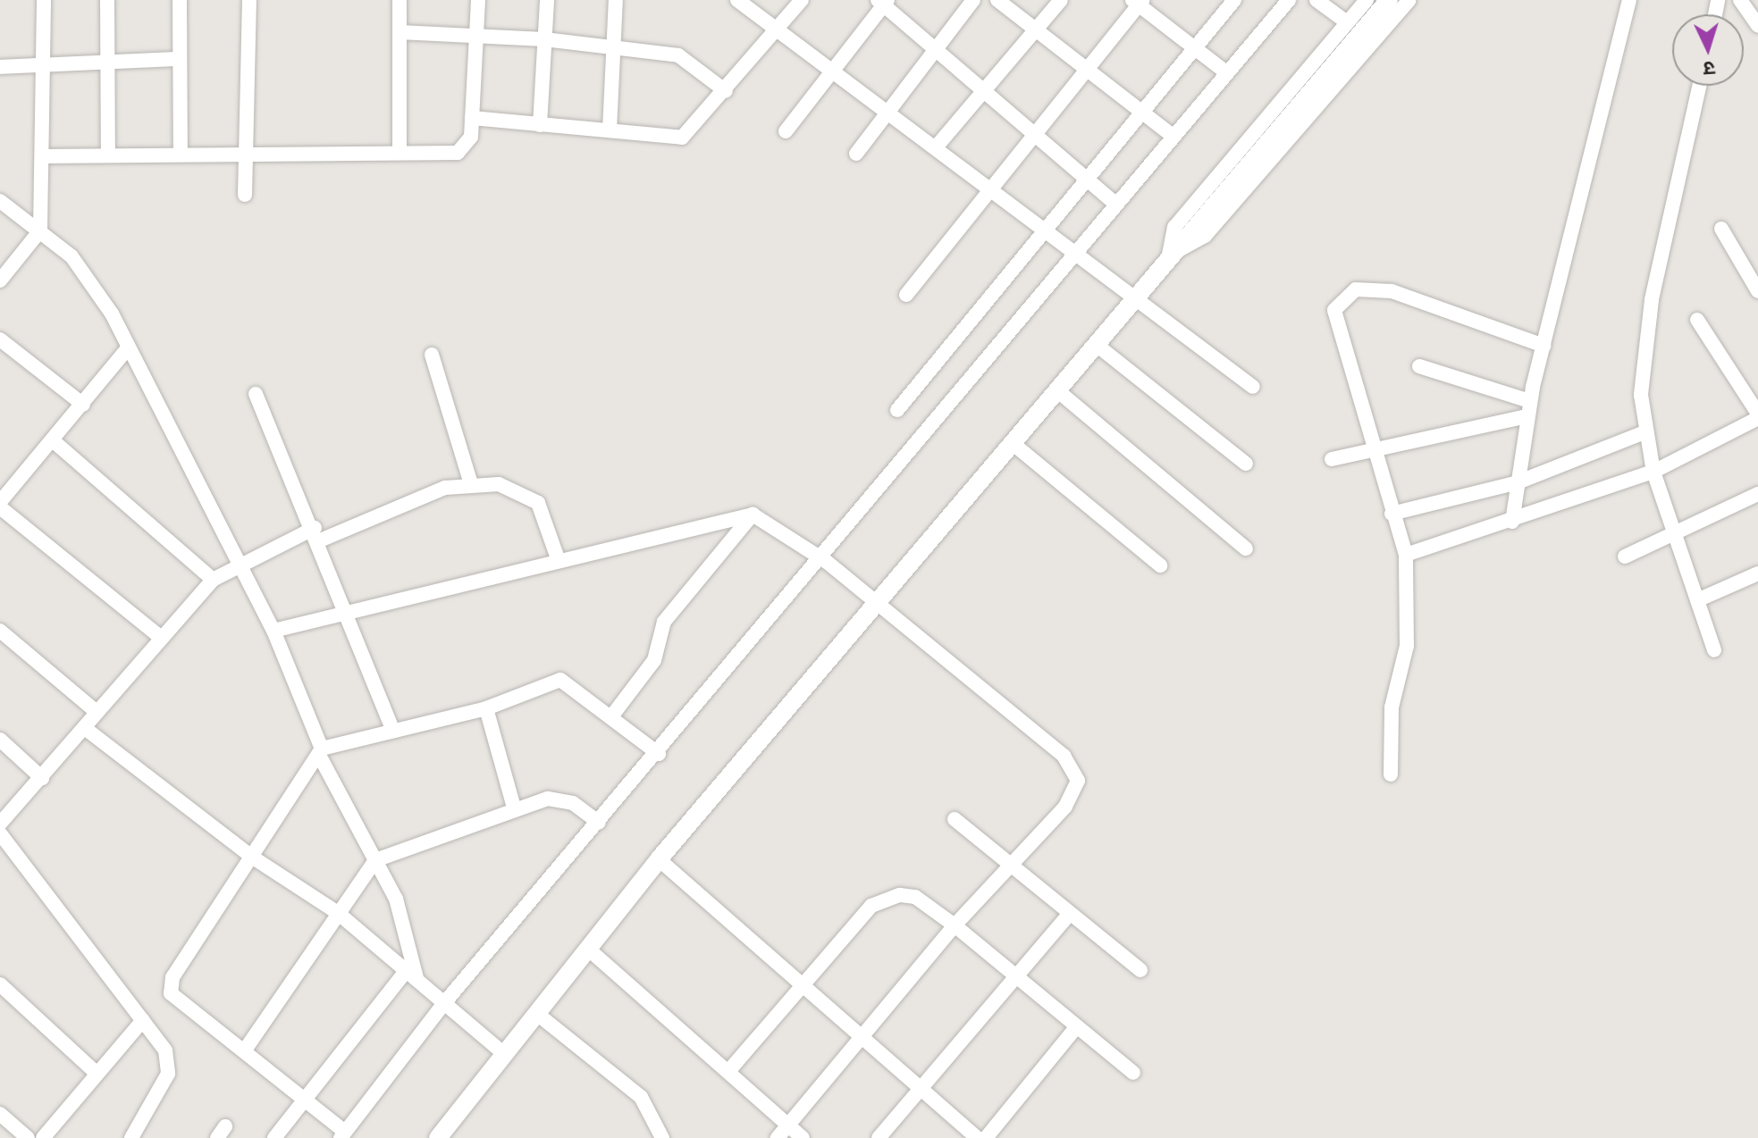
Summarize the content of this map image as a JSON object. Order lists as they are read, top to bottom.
{
  "north": "bottom"
}
